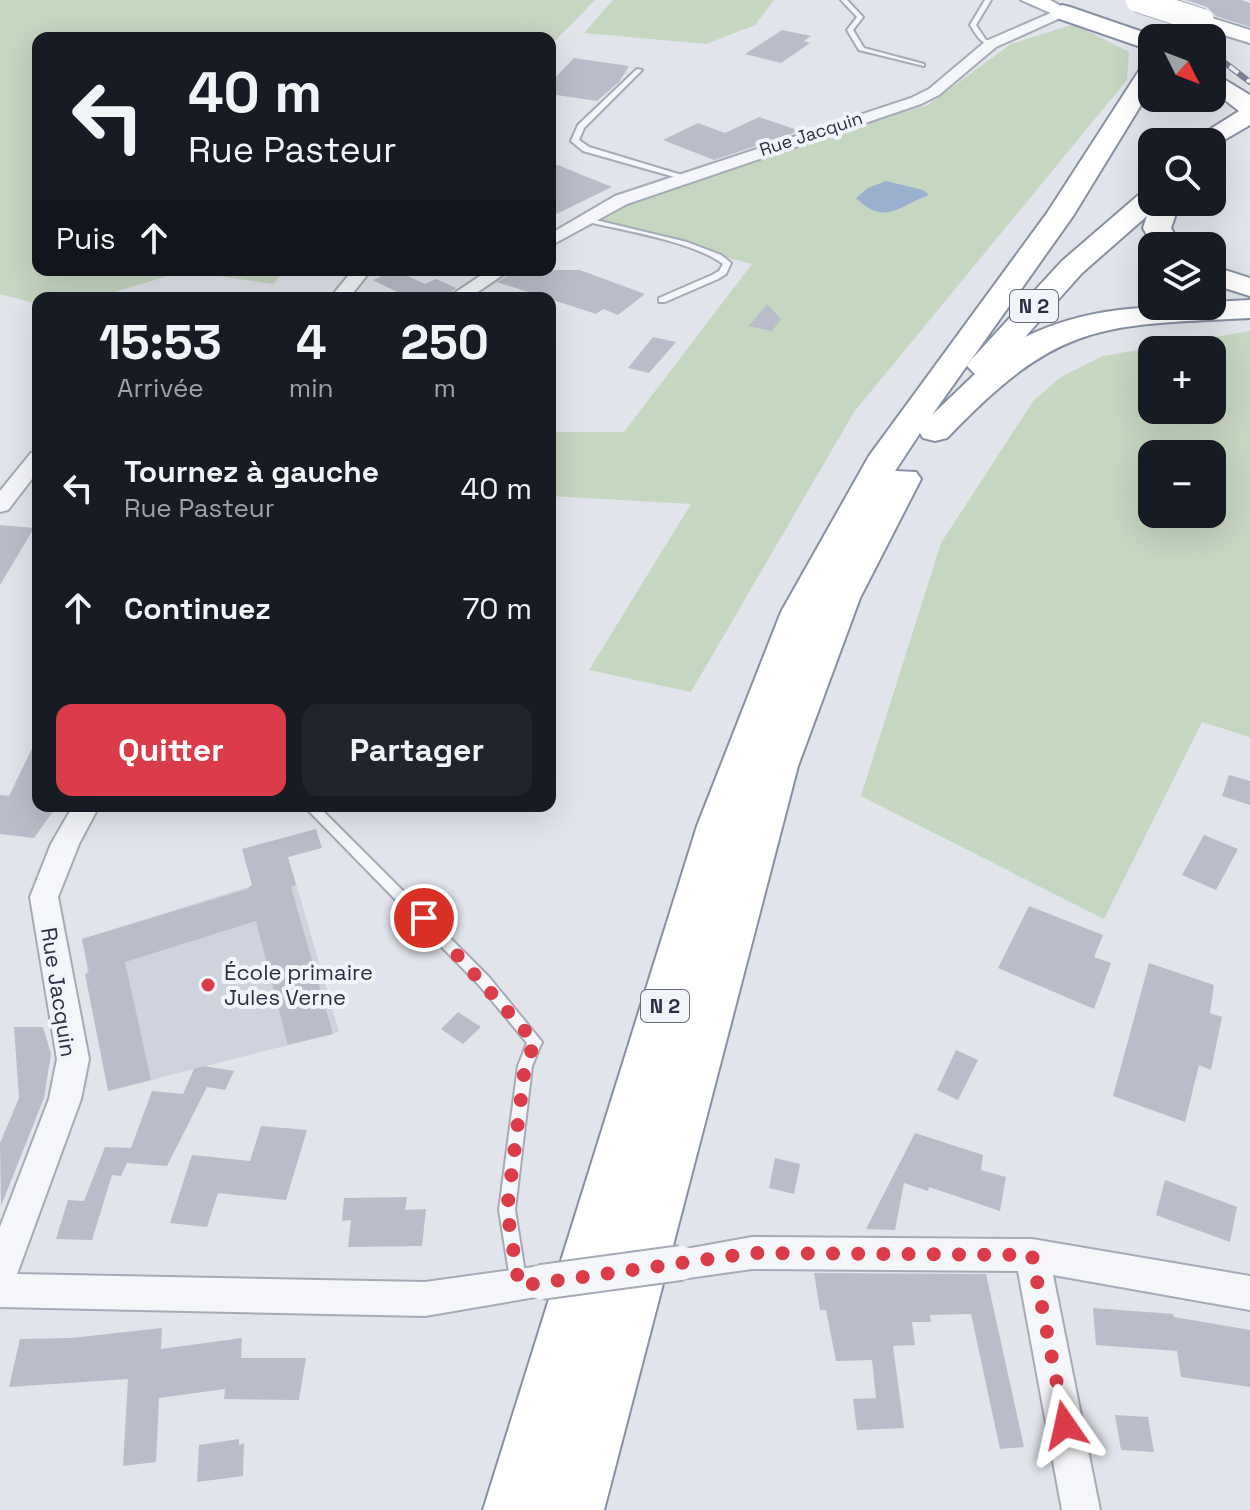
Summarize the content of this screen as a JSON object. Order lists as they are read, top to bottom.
{
  "streets": {
    "highway": ["N 2"],
    "street": ["Rue Jacquin"]
  },
  "places": ["École primaire Jules Verne"],
  "north": "bottom right",
  "page": {
    "map_buttons": ["+", "−"],
    "turn": ["40 m", "Rue Pasteur"],
    "then": "Puis",
    "eta": [
      "15:53",
      "Arrivée",
      "4",
      "min",
      "250",
      "m"
    ],
    "list": [
      {
        "name": "Tournez à gauche",
        "note": "Rue Pasteur",
        "value": "40 m"
      },
      {
        "name": "Continuez",
        "value": "70 m"
      }
    ],
    "buttons": ["Quitter", "Partager"]
  }
}
